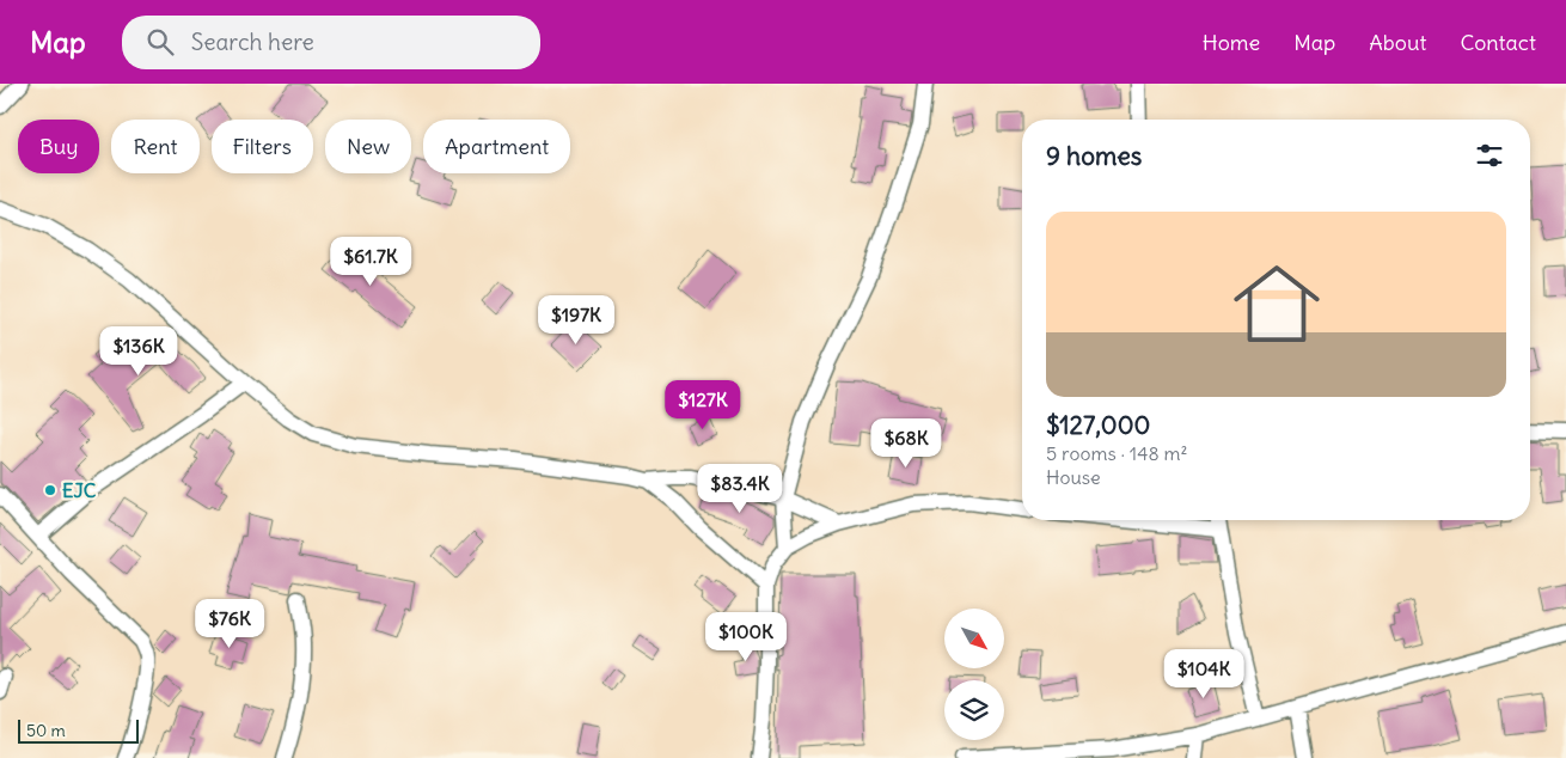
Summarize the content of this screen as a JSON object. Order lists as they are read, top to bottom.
{
  "places": ["EJC"],
  "scale_bar": "50 m",
  "north": "bottom right",
  "page": {
    "header": "Map",
    "search": "Search here",
    "nav": [
      "Home",
      "Map",
      "About",
      "Contact"
    ],
    "chip": [
      "Buy",
      "Rent",
      "Filters",
      "New",
      "Apartment"
    ],
    "heading": "9 homes",
    "list": [
      {
        "name": "$127,000",
        "note": "5 rooms · 148 m² · House"
      }
    ],
    "price": [
      "$61.7K",
      "$197K",
      "$136K",
      "$127K",
      "$68K",
      "$83.4K",
      "$76K",
      "$100K",
      "$104K"
    ],
    "scale": "50 m"
  }
}
